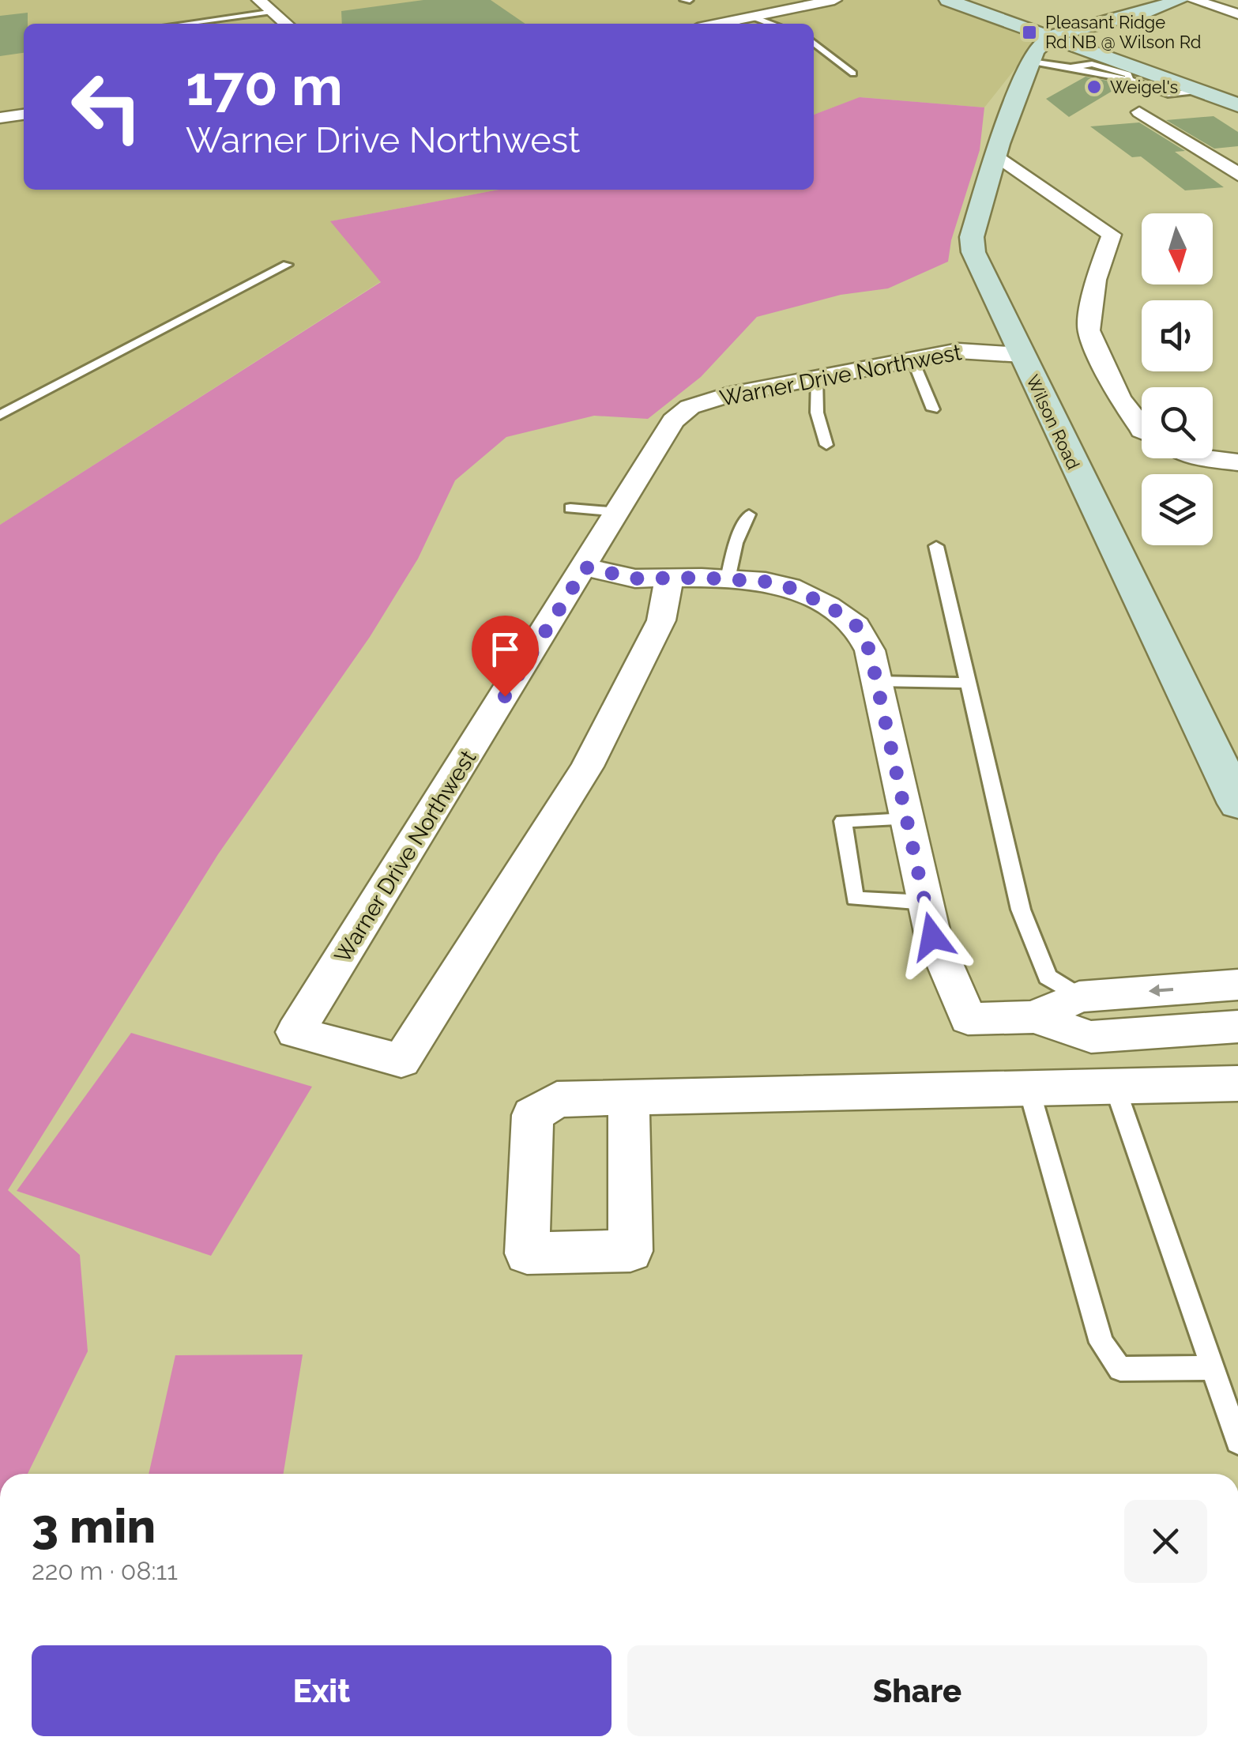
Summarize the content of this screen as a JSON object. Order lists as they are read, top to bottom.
{
  "streets": {
    "street": ["Warner Drive Northwest", "Wilson Road"]
  },
  "crossings": [
    ["Warner Drive Northwest", "Wilson Road"]
  ],
  "places": {
    "transit": ["Pleasant Ridge Rd NB @ Wilson Rd"],
    "other": ["Weigel's"]
  },
  "north": "bottom",
  "page": {
    "turn": ["170 m", "Warner Drive Northwest"],
    "heading": ["3 min", "220 m · 08:11"],
    "buttons": ["Exit", "Share"]
  }
}
